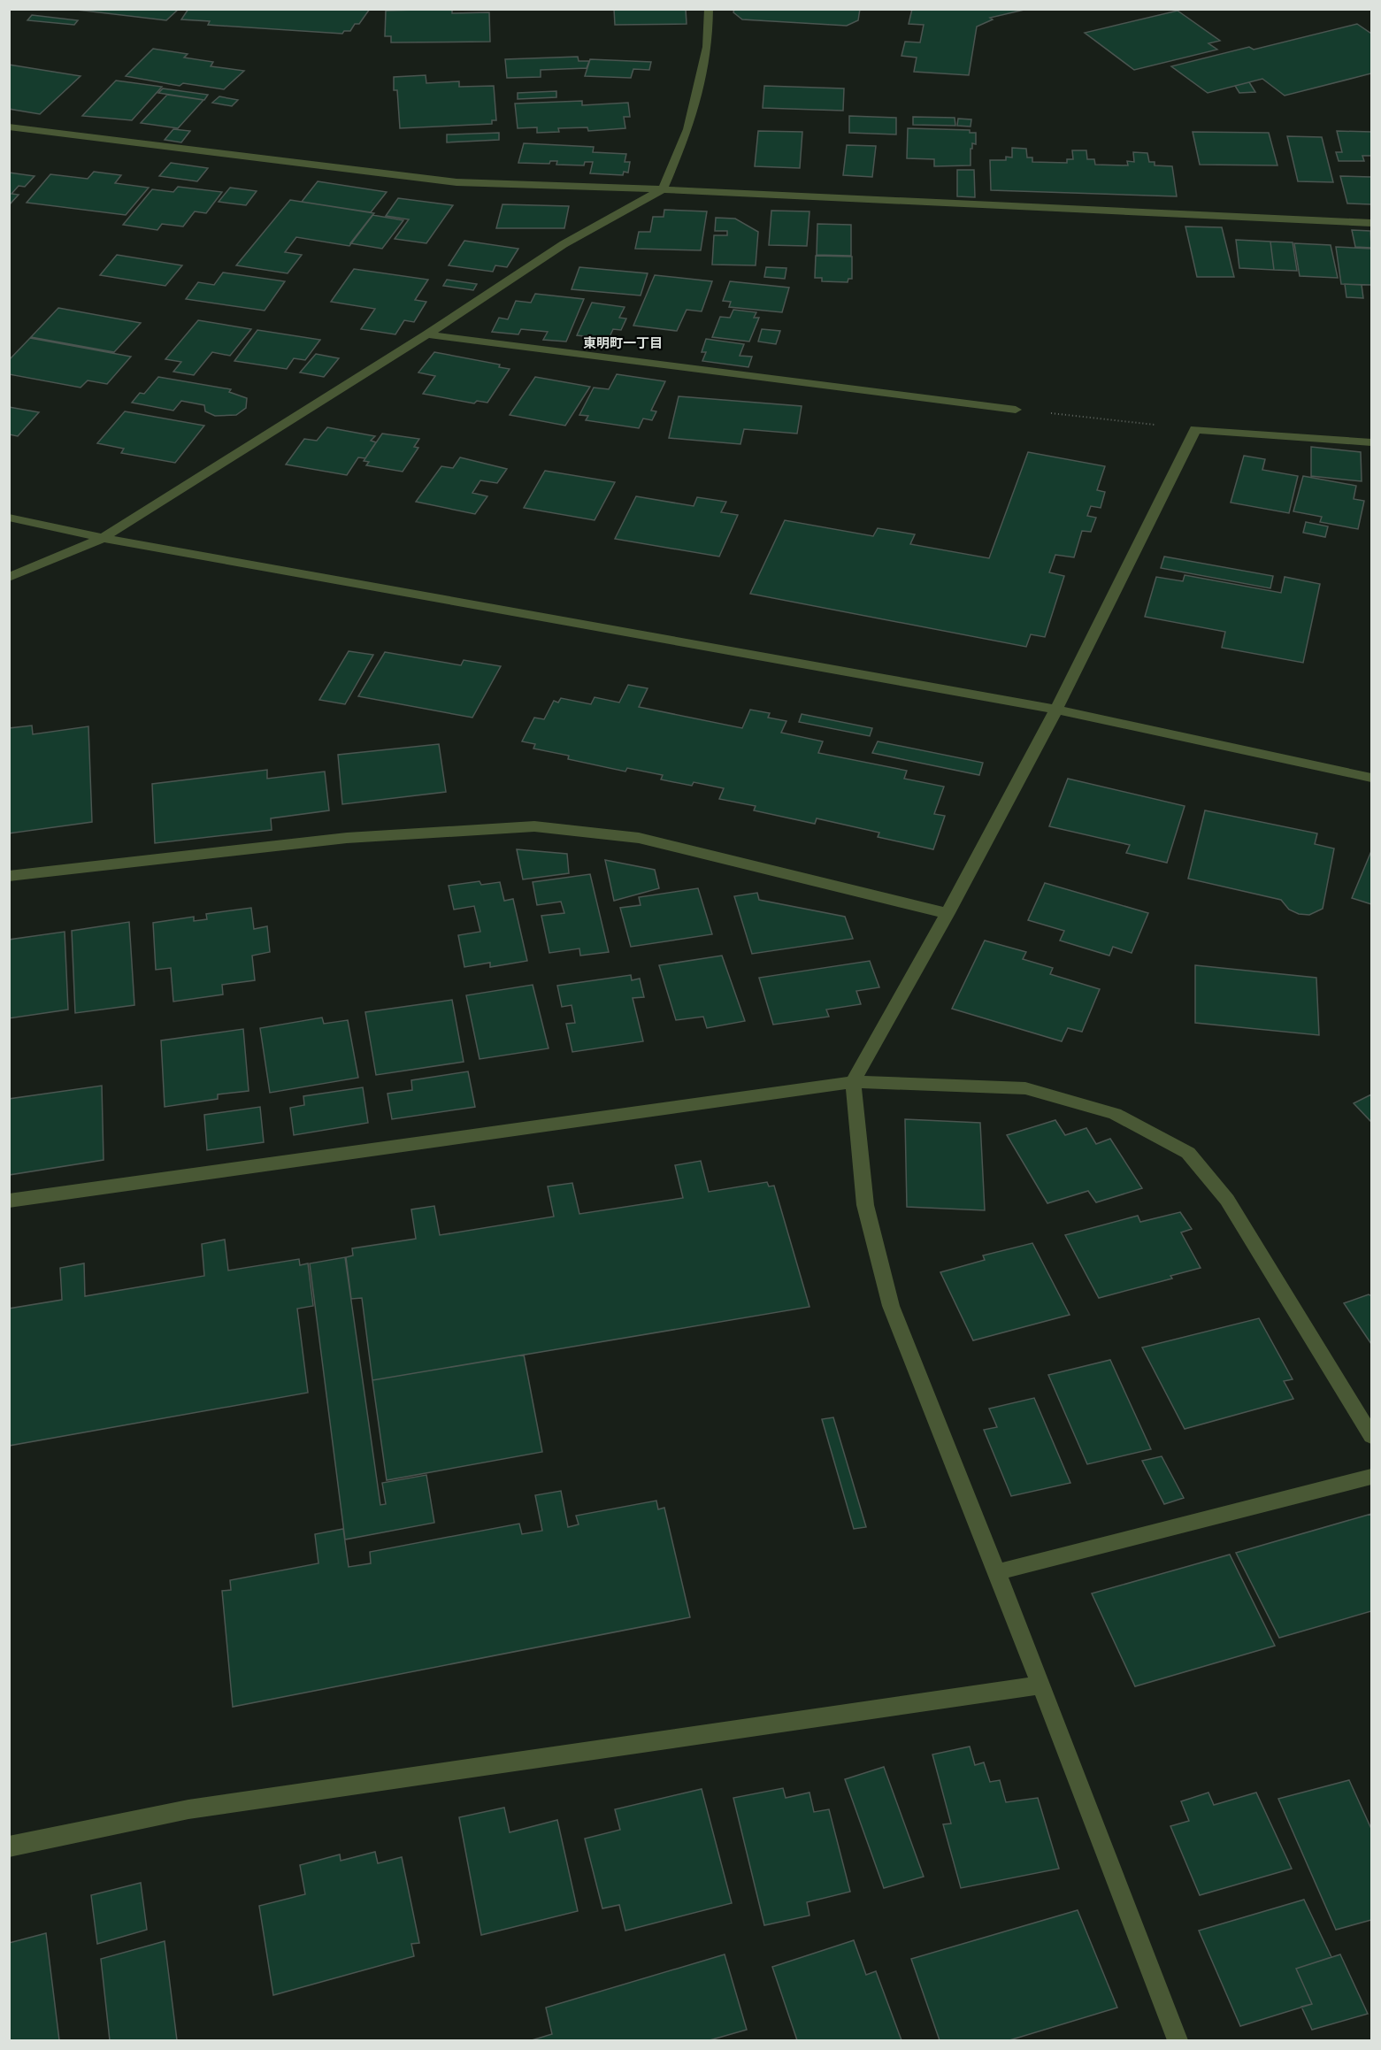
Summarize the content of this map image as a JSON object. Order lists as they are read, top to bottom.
{
  "districts": ["東明町一丁目"]
}
